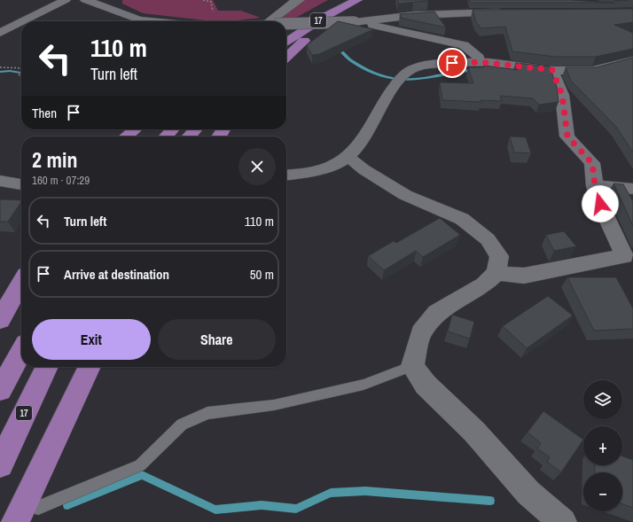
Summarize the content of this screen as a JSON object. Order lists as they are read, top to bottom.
{
  "streets": {
    "main road": ["17"]
  },
  "page": {
    "turn": ["110 m", "Turn left"],
    "then": "Then",
    "heading": ["2 min", "160 m · 07:29"],
    "list": [
      {
        "name": "Turn left",
        "value": "110 m"
      },
      {
        "name": "Arrive at destination",
        "value": "50 m"
      }
    ],
    "buttons": ["Exit", "Share"],
    "map_buttons": ["+", "−"]
  }
}
